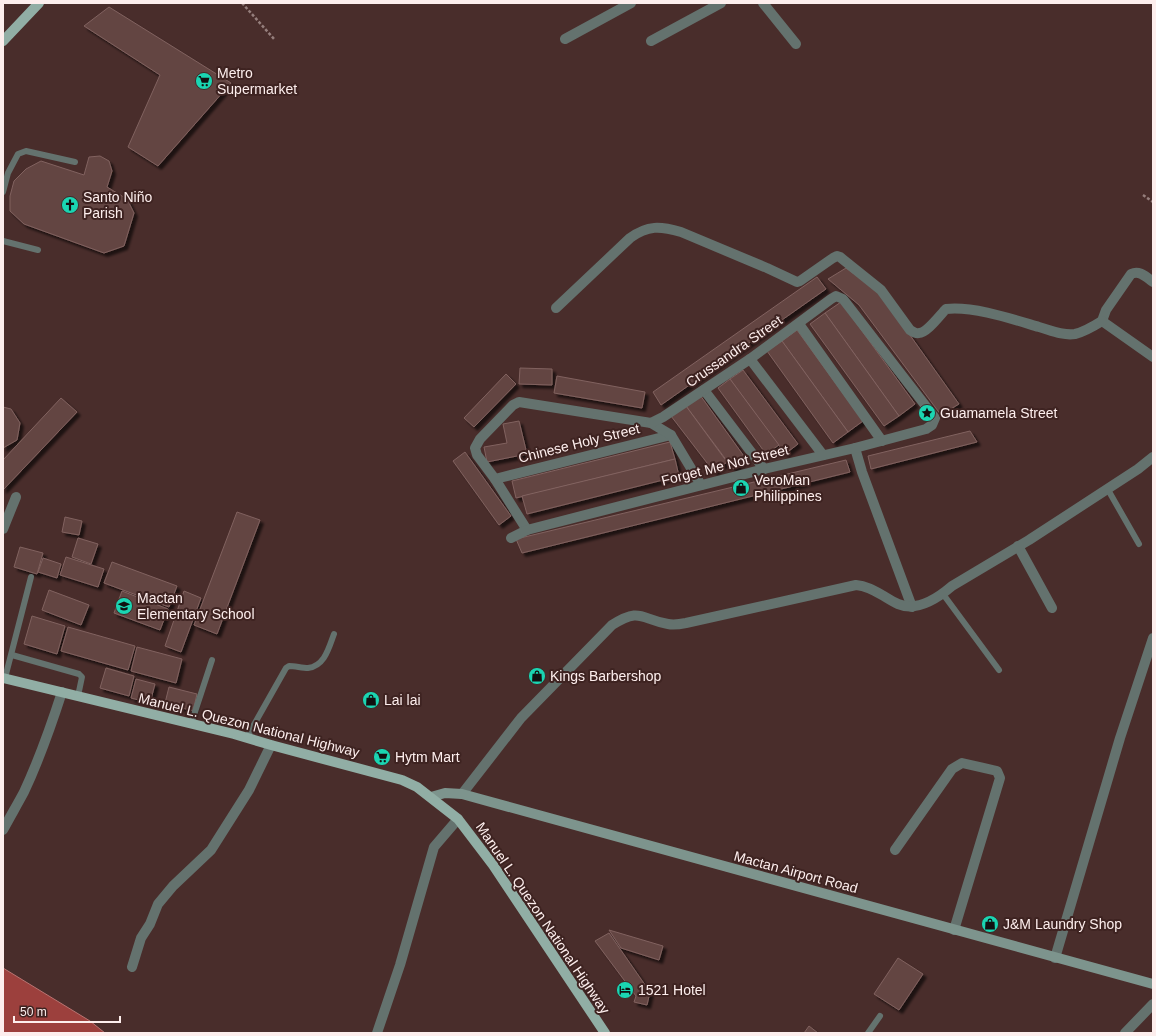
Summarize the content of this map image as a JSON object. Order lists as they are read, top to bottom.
{
  "streets": {
    "main road": ["Manuel L. Quezon National Highway", "Mactan Airport Road"],
    "street": ["Crussandra Street", "Chinese Holy Street", "Forget Me Not Street"]
  },
  "crossings": [
    ["Crussandra Street", "Forget Me Not Street"],
    ["Manuel L. Quezon National Highway", "Mactan Airport Road"]
  ],
  "places": {
    "supermarket": ["Metro Supermarket", "Hytm Mart"],
    "church": ["Santo Niño Parish"],
    "place": ["Guamamela Street"],
    "shop": [
      "VeroMan Philippines",
      "Kings Barbershop",
      "Lai lai",
      "J&M Laundry Shop"
    ],
    "school or university": ["Mactan Elementary School"],
    "hotel": ["1521 Hotel"]
  },
  "scale_bar": "50 m"
}
